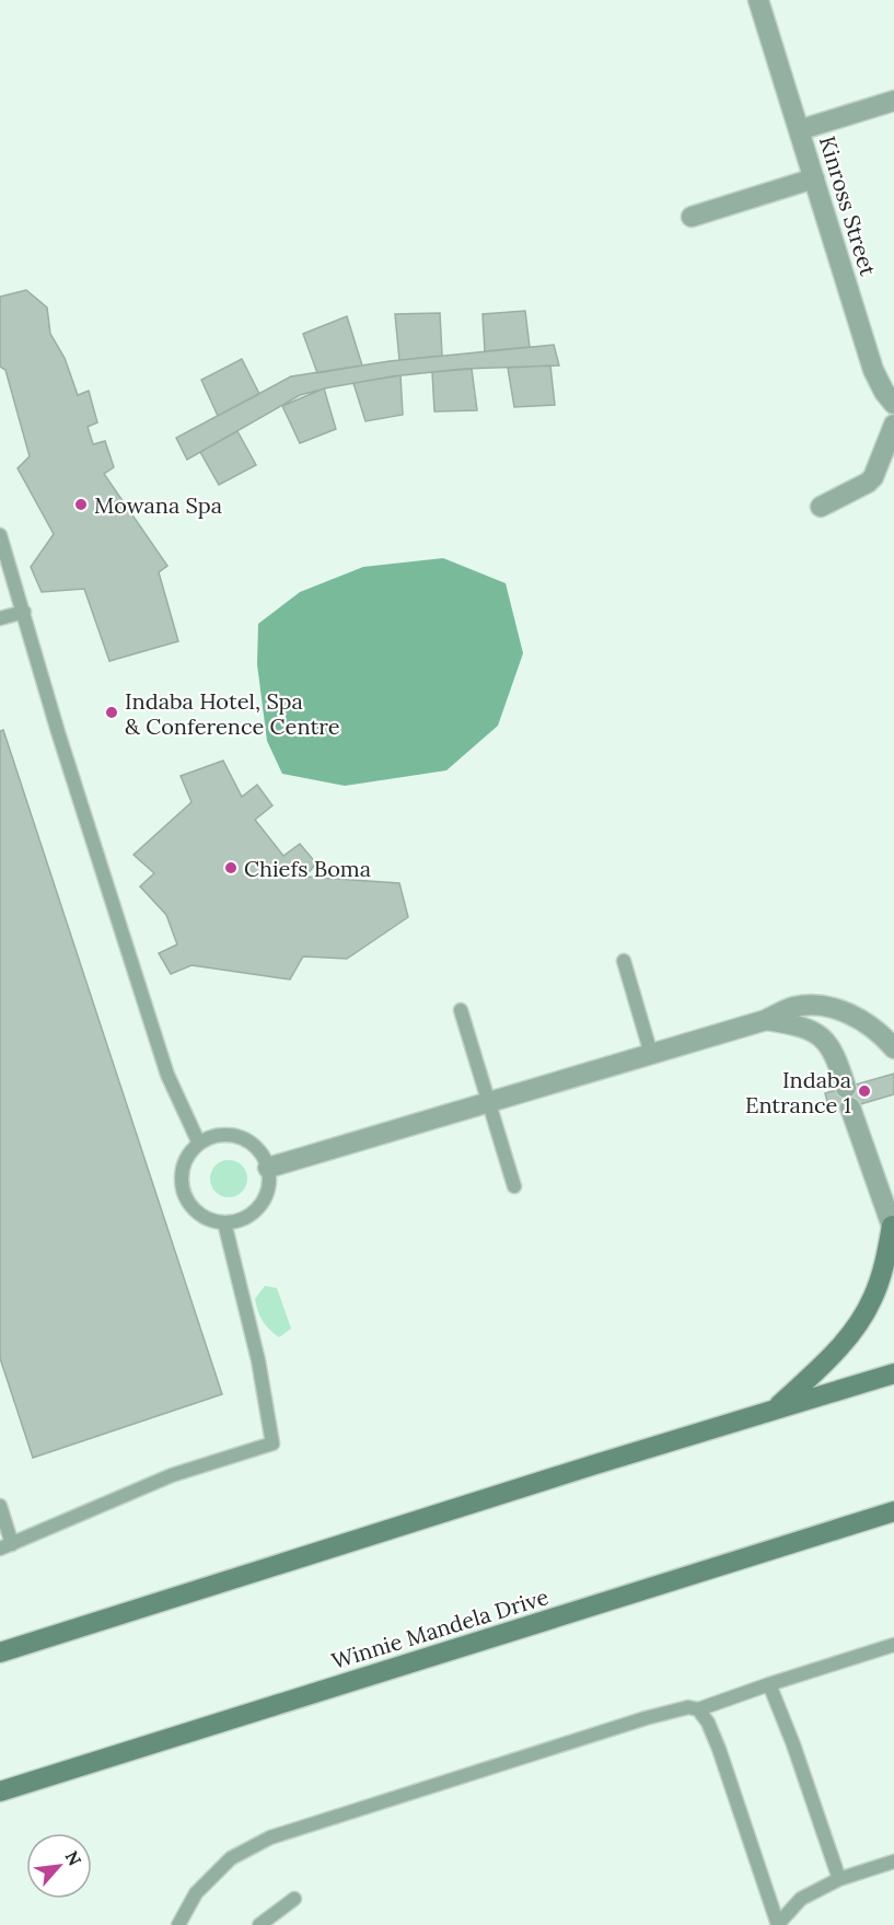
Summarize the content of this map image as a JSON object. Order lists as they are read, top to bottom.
{
  "streets": {
    "main road": ["Winnie Mandela Drive"],
    "street": ["Kinross Street"]
  },
  "places": [
    "Mowana Spa",
    "Indaba Hotel, Spa & Conference Centre",
    "Chiefs Boma",
    "Indaba Entrance 1"
  ],
  "north": "top right"
}
